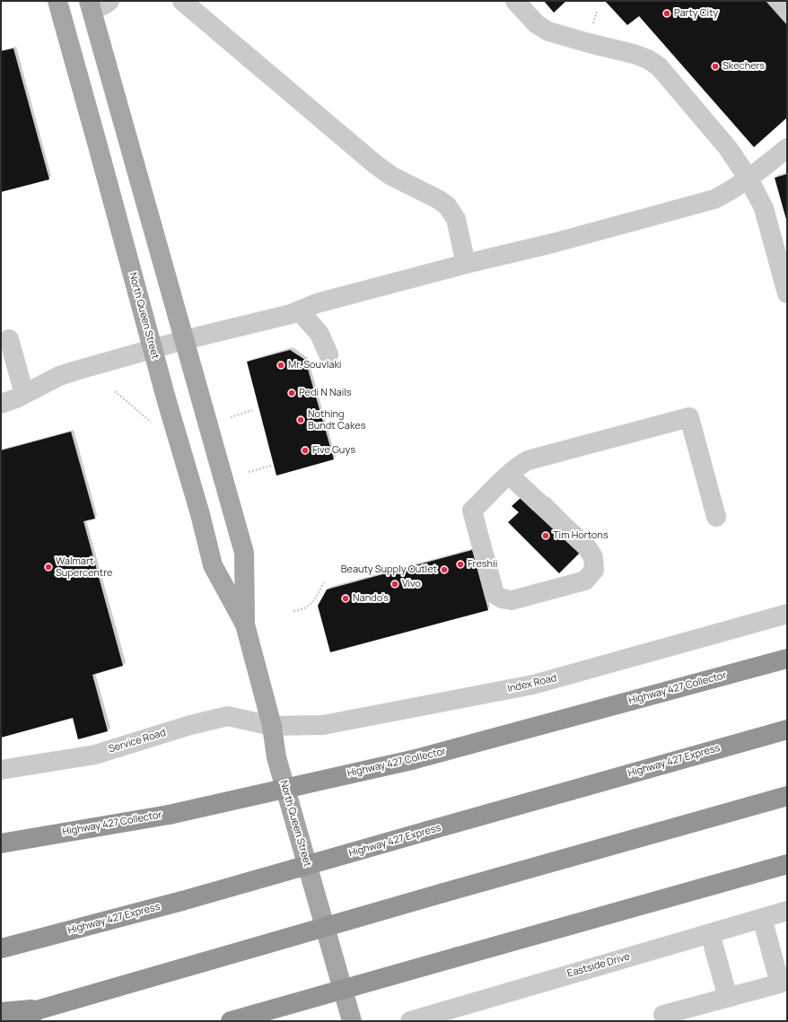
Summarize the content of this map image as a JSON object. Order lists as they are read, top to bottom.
{
  "streets": {
    "highway": ["Highway 427 Collector", "Highway 427 Express"],
    "main road": ["North Queen Street"],
    "street": ["Index Road", "Service Road", "Eastside Drive"]
  },
  "crossings": [
    ["North Queen Street", "Index Road"],
    ["North Queen Street", "Service Road"],
    ["Index Road", "Service Road"]
  ],
  "places": [
    "Party City",
    "Skechers",
    "Mr. Souvlaki",
    "Pedi N Nails",
    "Nothing Bundt Cakes",
    "Five Guys",
    "Tim Hortons",
    "Freshii",
    "Walmart Supercentre",
    "Beauty Supply Outlet",
    "Vivo",
    "Nando's"
  ]
}
